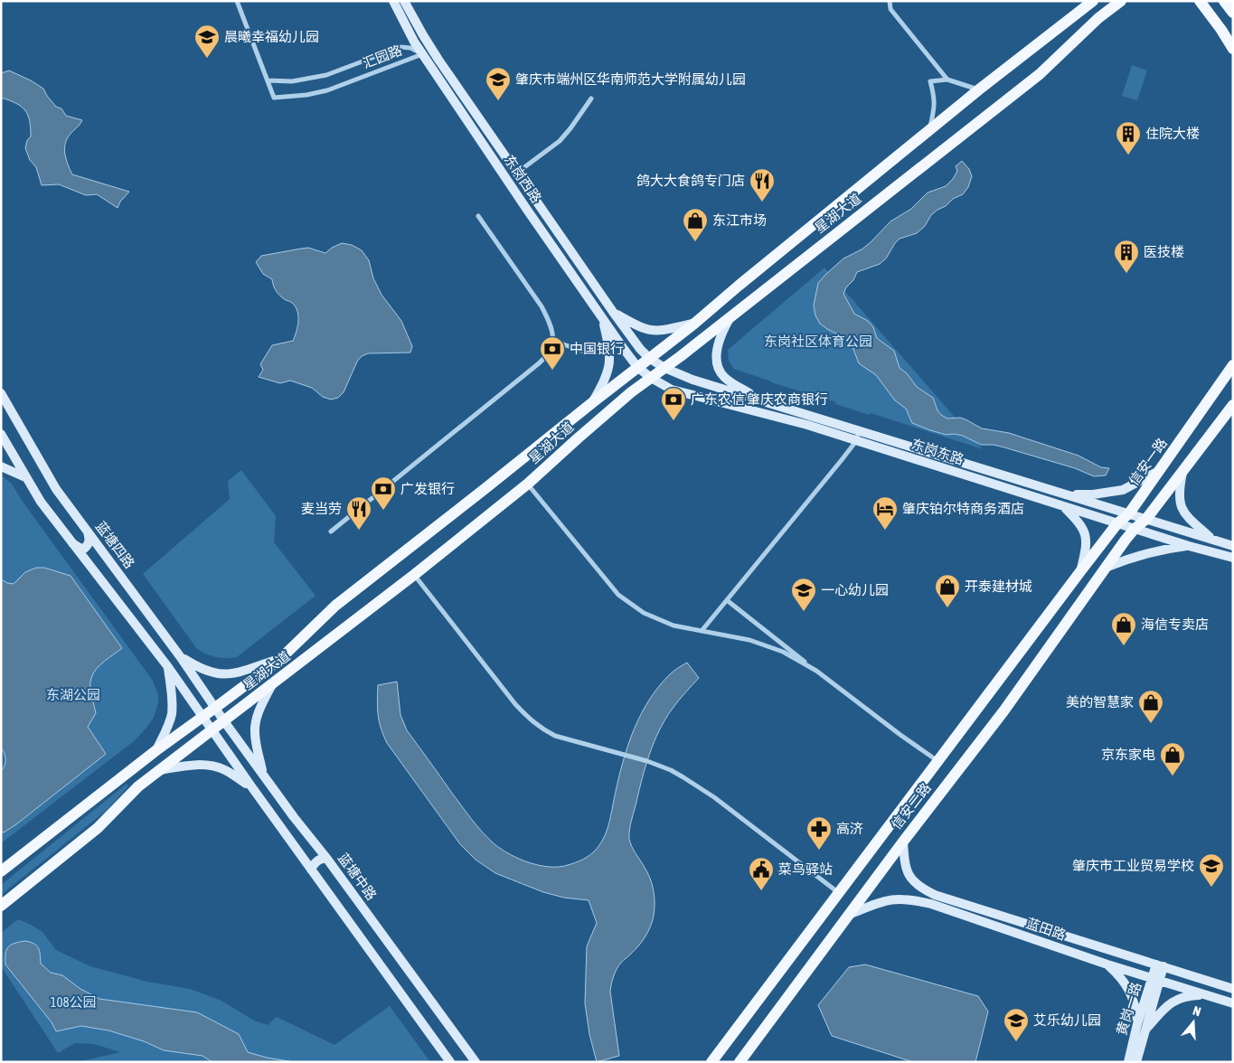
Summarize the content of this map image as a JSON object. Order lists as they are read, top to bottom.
{
  "streets": {
    "main road": [
      "东岗西路",
      "星湖大道",
      "东岗东路",
      "信安一路",
      "蓝塘四路",
      "信安二路",
      "蓝塘中路",
      "蓝田路",
      "黄岗一路"
    ],
    "street": ["汇园路"]
  },
  "crossings": [
    ["汇园路", "东岗西路"],
    ["东岗西路", "星湖大道"],
    ["东岗西路", "东岗东路"],
    ["星湖大道", "东岗东路"],
    ["星湖大道", "蓝塘四路"],
    ["星湖大道", "蓝塘中路"],
    ["东岗东路", "信安一路"],
    ["信安一路", "信安二路"],
    ["蓝塘四路", "蓝塘中路"],
    ["信安二路", "蓝田路"],
    ["蓝田路", "黄岗一路"]
  ],
  "parks": ["东岗社区体育公园", "东湖公园", "108公园"],
  "places": {
    "school or university": [
      "晨曦幸福幼儿园",
      "肇庆市端州区华南师范大学附属幼儿园",
      "一心幼儿园",
      "肇庆市工业贸易学校",
      "艾乐幼儿园"
    ],
    "building": ["住院大楼", "医技楼"],
    "restaurant": ["鸽大大食鸽专门店", "麦当劳"],
    "shop": [
      "东江市场",
      "开泰建材城",
      "海信专卖店",
      "美的智慧家",
      "京东家电"
    ],
    "bank": ["中国银行", "广东农信 肇庆农商银行", "广发银行"],
    "hotel": ["肇庆铂尔特商务酒店"],
    "pharmacy": ["高济"],
    "public building": ["菜鸟驿站"]
  },
  "north": "top"
}
